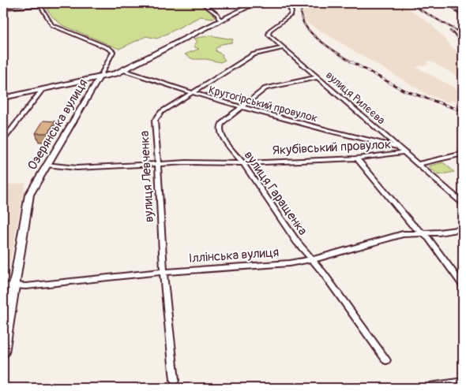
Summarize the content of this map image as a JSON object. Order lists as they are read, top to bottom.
{
  "streets": {
    "main road": ["Озерянська вулиця"],
    "street": [
      "вулиця Рилєєва",
      "Крутогірський провулок",
      "Якубівський провулок",
      "вулиця Левченка",
      "вулиця Гаращенка",
      "Іллінська вулиця"
    ]
  },
  "crossings": [
    ["вулиця Рилєєва", "Крутогірський провулок"],
    ["вулиця Рилєєва", "Якубівський провулок"],
    ["вулиця Рилєєва", "вулиця Левченка"],
    ["вулиця Рилєєва", "вулиця Гаращенка"],
    ["Крутогірський провулок", "Озерянська вулиця"],
    ["Крутогірський провулок", "вулиця Левченка"],
    ["Крутогірський провулок", "вулиця Гаращенка"],
    ["Озерянська вулиця", "Якубівський провулок"],
    ["Озерянська вулиця", "Іллінська вулиця"],
    ["Якубівський провулок", "вулиця Левченка"],
    ["Якубівський провулок", "вулиця Гаращенка"],
    ["вулиця Левченка", "Іллінська вулиця"],
    ["вулиця Гаращенка", "Іллінська вулиця"]
  ]
}
